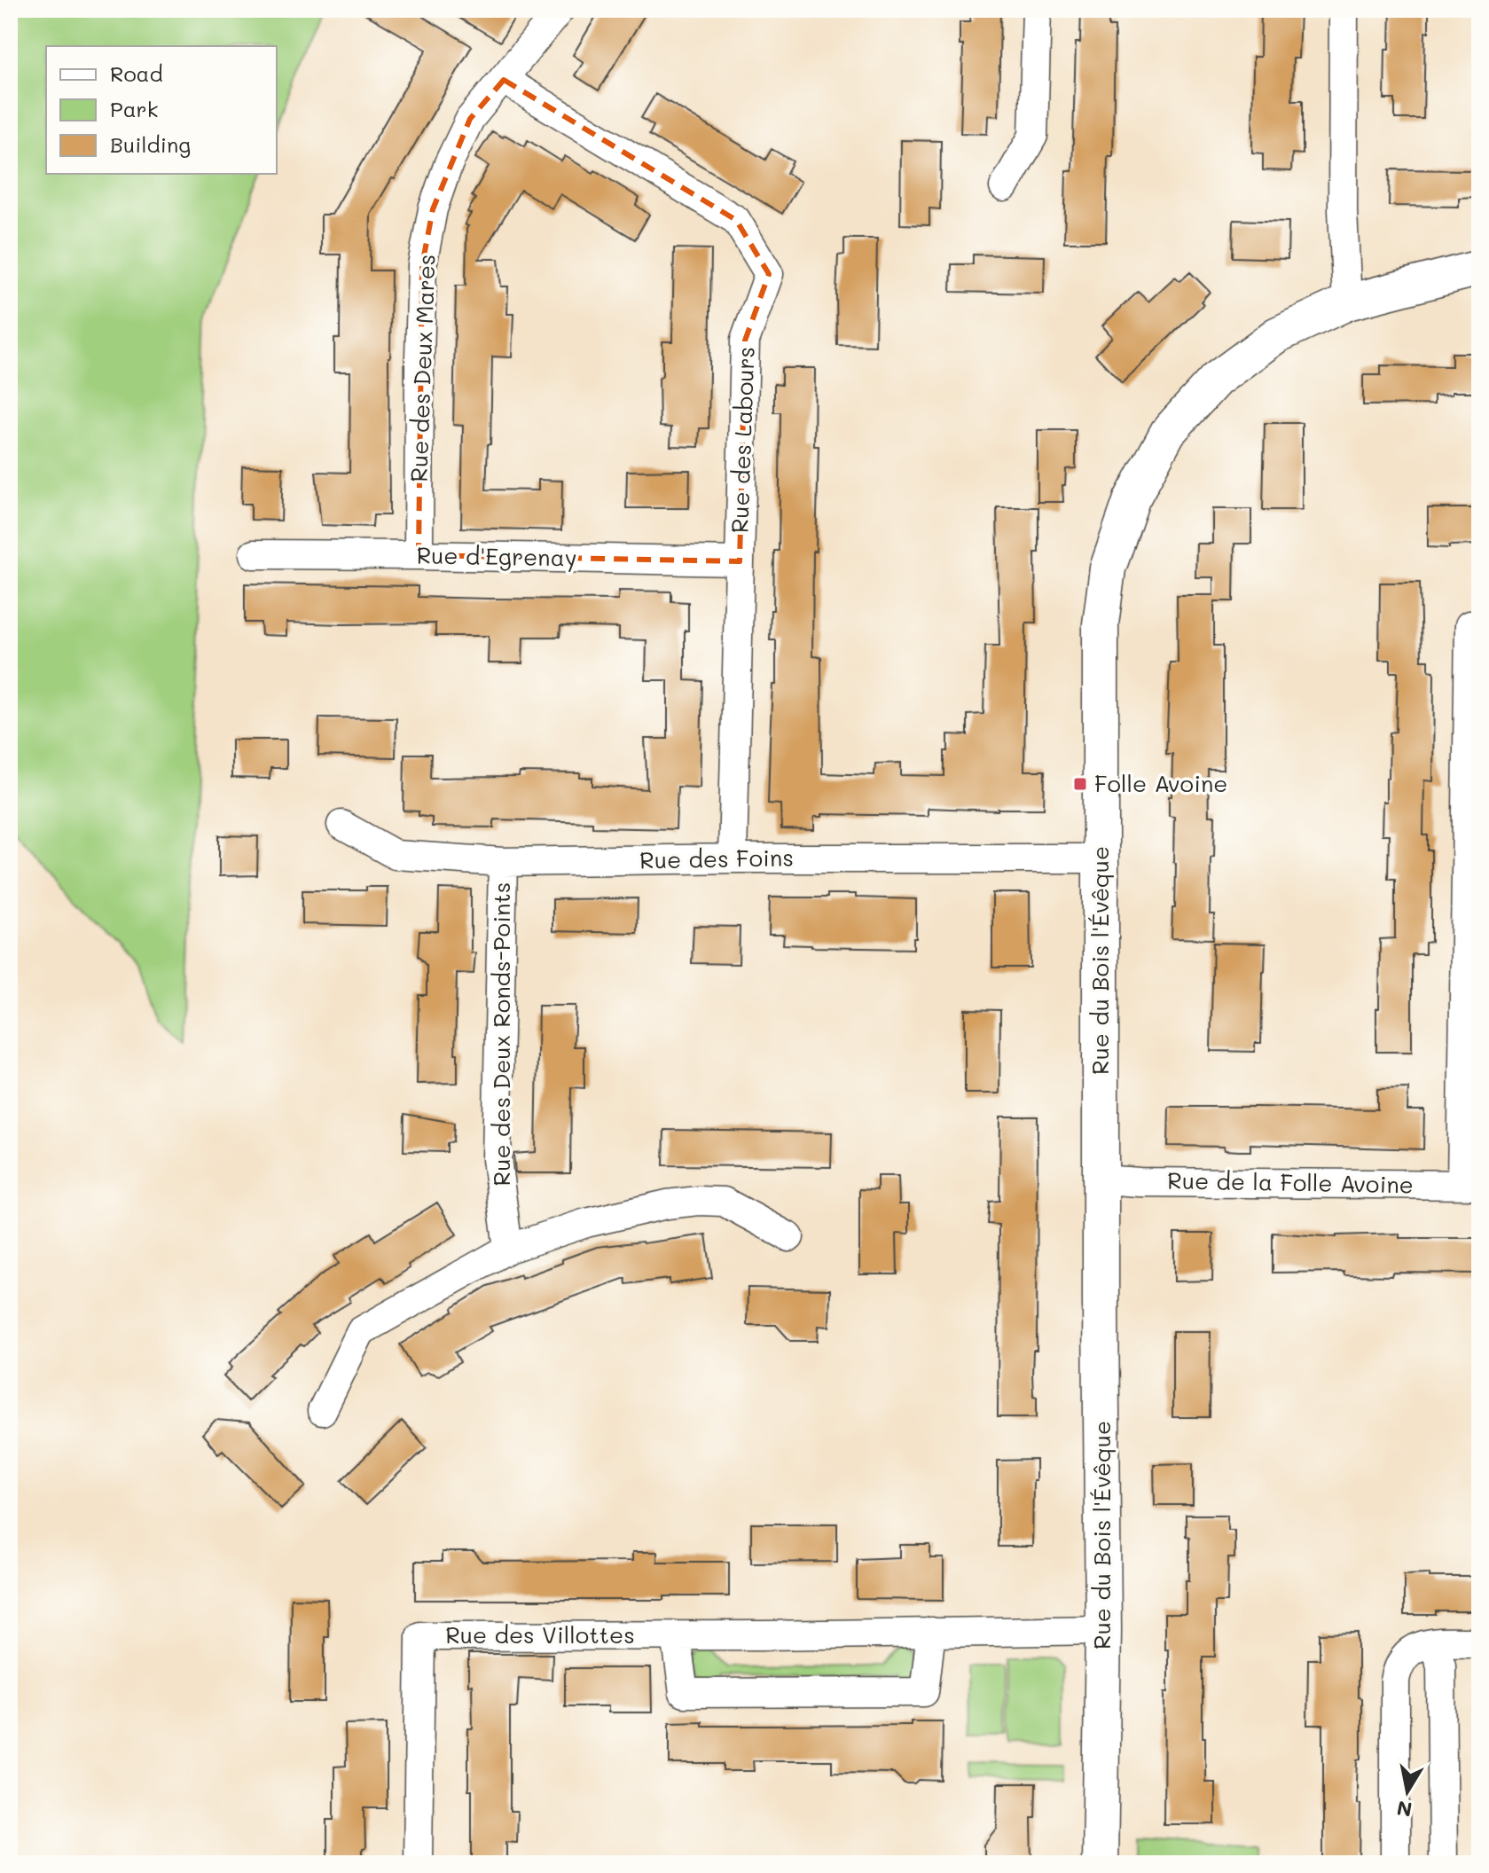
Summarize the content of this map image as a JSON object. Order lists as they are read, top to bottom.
{
  "streets": {
    "street": [
      "Rue des Deux Mares",
      "Rue des Labours",
      "Rue d'Egrenay",
      "Rue des Foins",
      "Rue du Bois l'Évêque",
      "Rue des Deux Ronds-Points",
      "Rue de la Folle Avoine",
      "Rue des Villottes"
    ]
  },
  "crossings": [
    ["Rue des Deux Mares", "Rue des Labours"],
    ["Rue des Deux Mares", "Rue d'Egrenay"],
    ["Rue des Labours", "Rue d'Egrenay"],
    ["Rue des Labours", "Rue des Foins"],
    ["Rue des Foins", "Rue du Bois l'Évêque"],
    ["Rue des Foins", "Rue des Deux Ronds-Points"],
    ["Rue du Bois l'Évêque", "Rue de la Folle Avoine"],
    ["Rue du Bois l'Évêque", "Rue des Villottes"]
  ],
  "places": {
    "transit": ["Folle Avoine"]
  },
  "legend": ["Road", "Park", "Building"],
  "north": "bottom"
}
